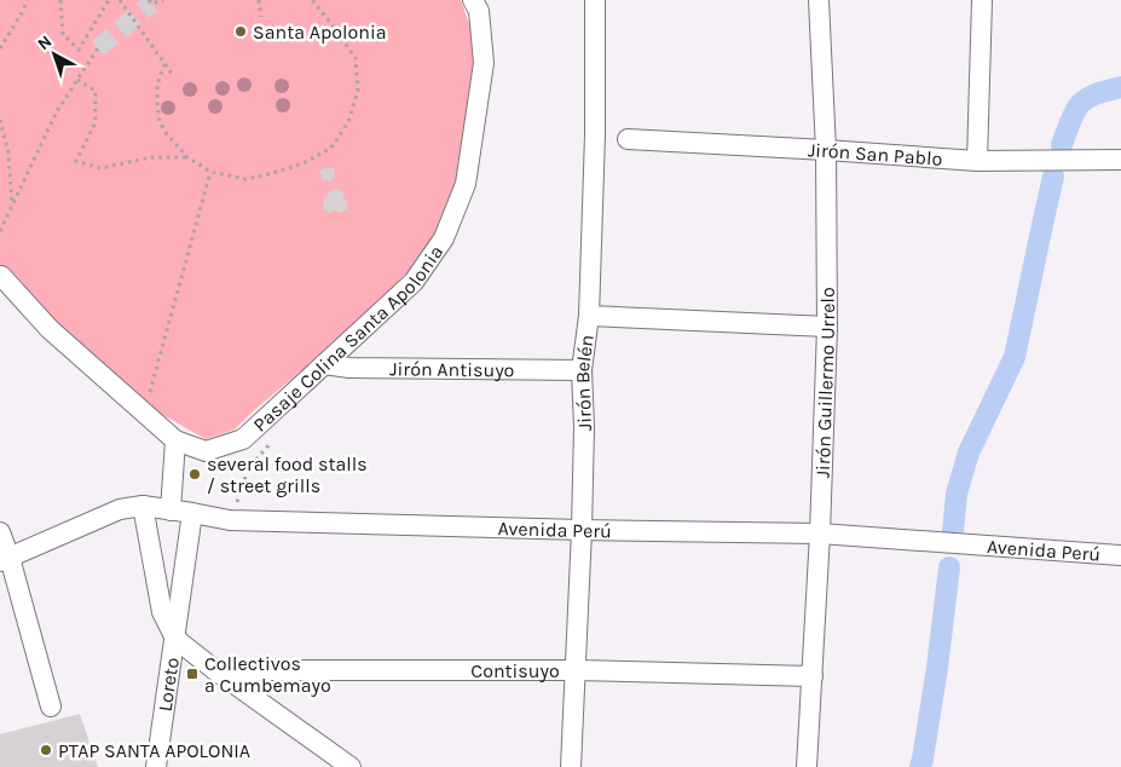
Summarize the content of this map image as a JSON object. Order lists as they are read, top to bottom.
{
  "streets": {
    "street": [
      "Jirón San Pablo",
      "Pasaje Colina Santa Apolonia",
      "Jirón Antisuyo",
      "Jirón Belén",
      "Jirón Guillermo Urrelo",
      "Avenida Perú",
      "Contisuyo",
      "Loreto"
    ]
  },
  "crossings": [
    ["Jirón San Pablo", "Jirón Guillermo Urrelo"],
    ["Pasaje Colina Santa Apolonia", "Jirón Antisuyo"],
    ["Jirón Antisuyo", "Jirón Belén"],
    ["Jirón Belén", "Avenida Perú"],
    ["Jirón Belén", "Contisuyo"],
    ["Jirón Guillermo Urrelo", "Avenida Perú"],
    ["Jirón Guillermo Urrelo", "Contisuyo"],
    ["Avenida Perú", "Loreto"]
  ],
  "places": {
    "other": ["Santa Apolonia", "several food stalls / street grills", "PTAP SANTA APOLONIA"],
    "transit": ["Collectivos a Cumbemayo"]
  },
  "north": "top left"
}
